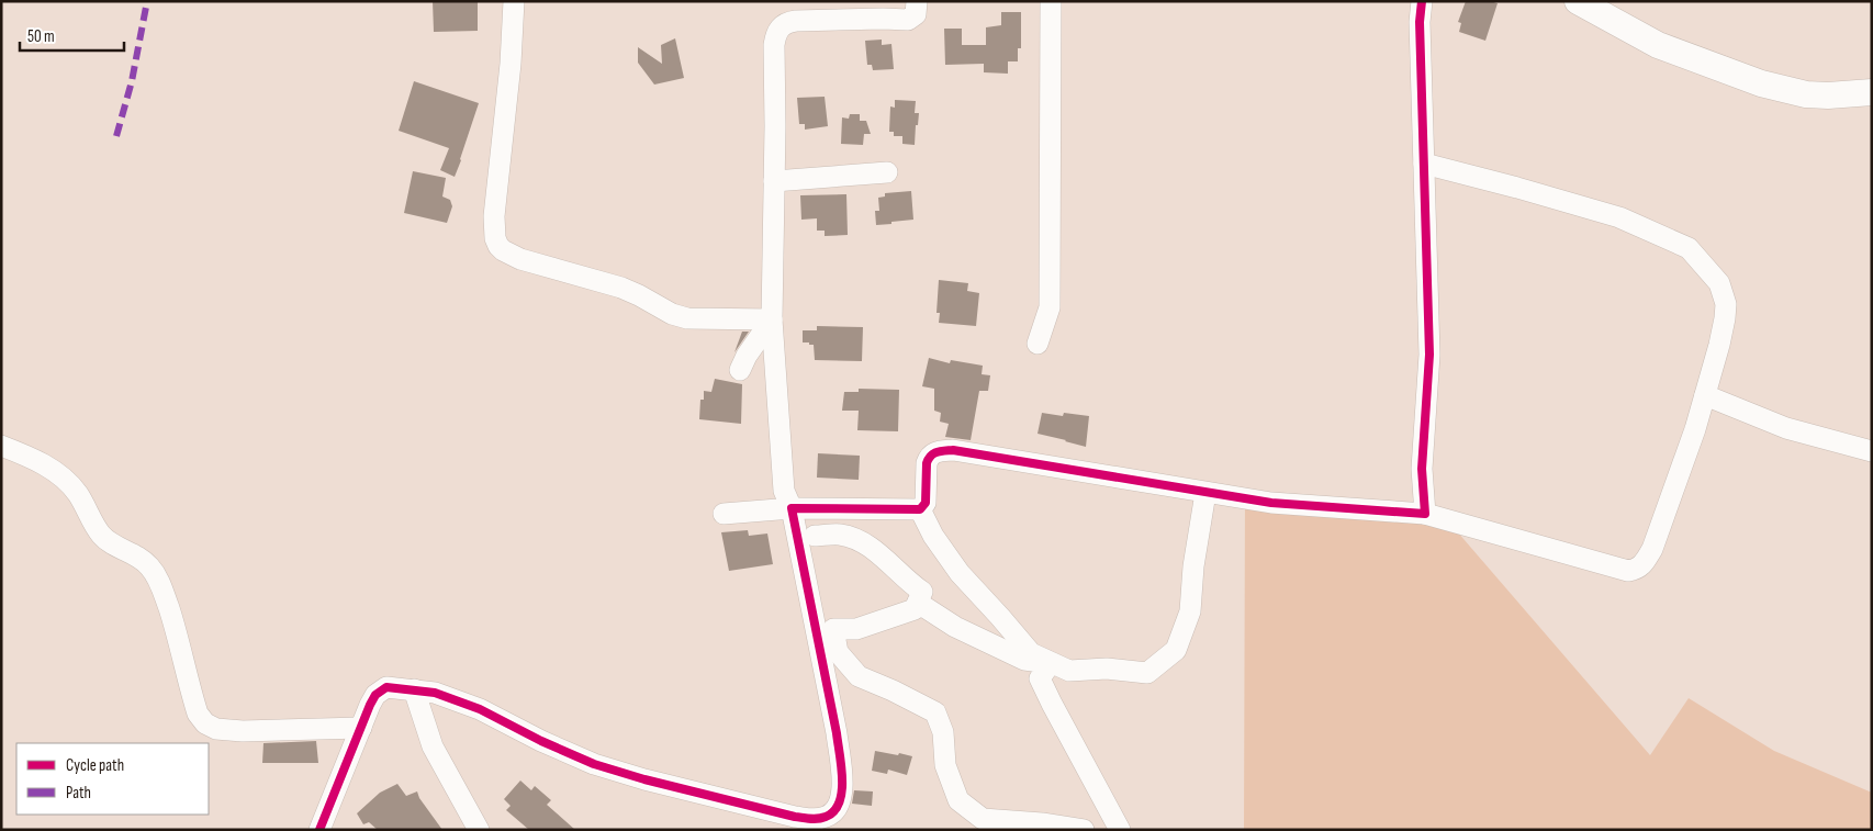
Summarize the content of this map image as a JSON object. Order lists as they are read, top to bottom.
{
  "legend": ["Cycle path", "Path"],
  "scale_bar": "50 m"
}
